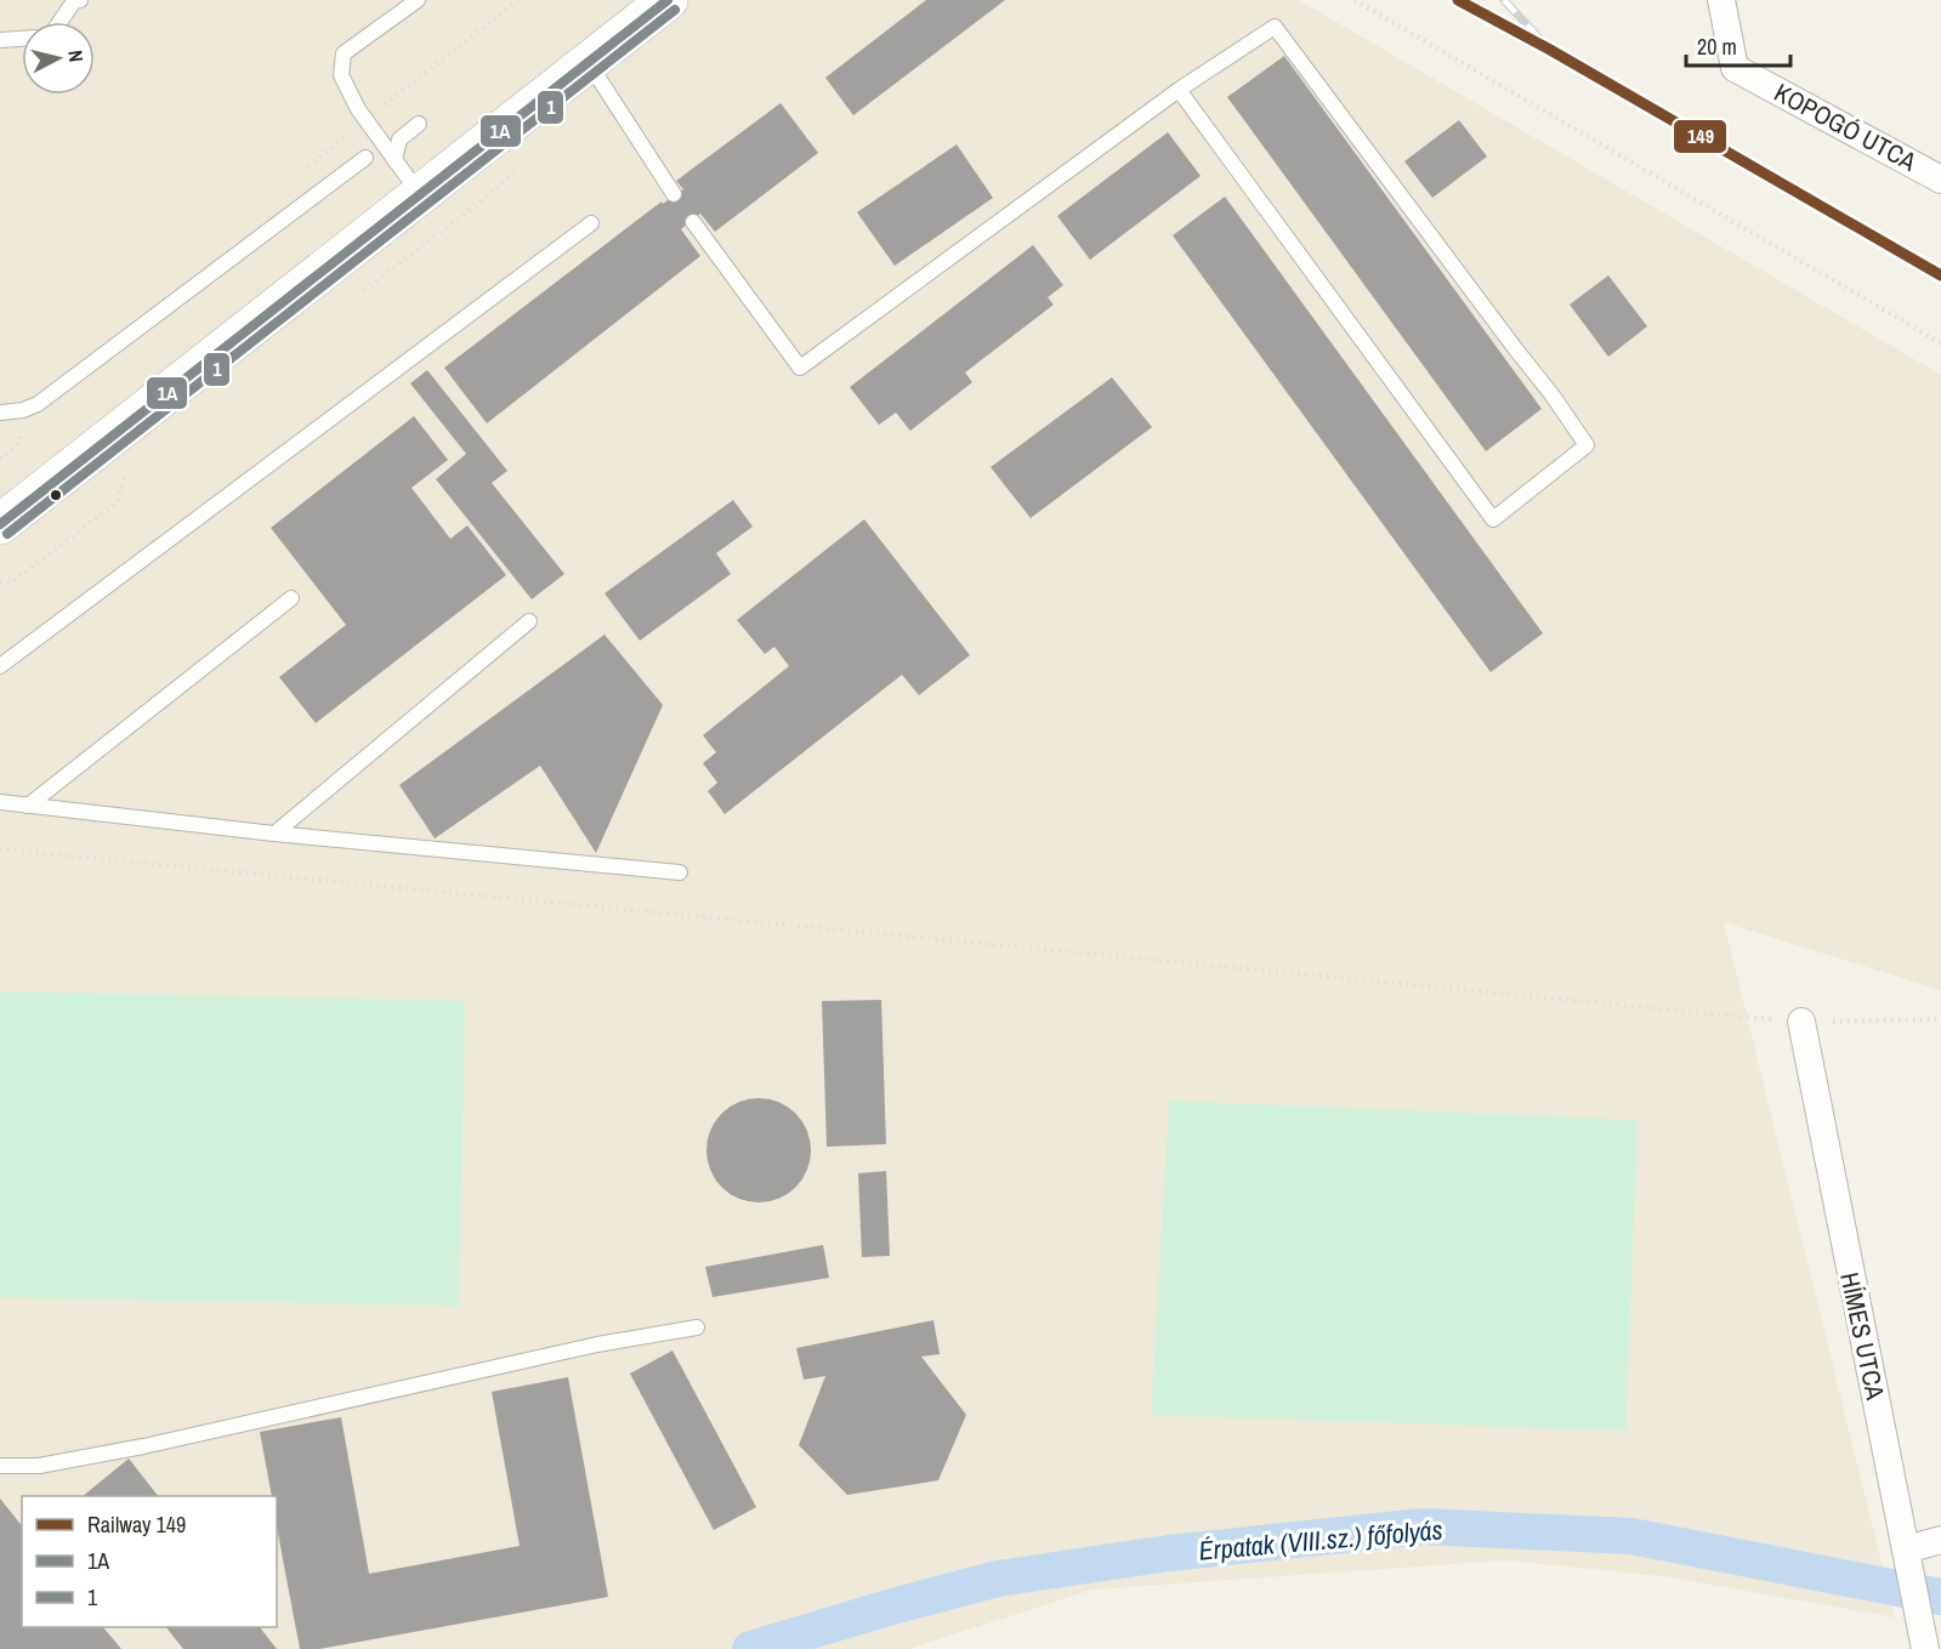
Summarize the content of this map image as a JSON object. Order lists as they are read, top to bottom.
{
  "streets": {
    "street": ["KOPOGÓ UTCA", "HÍMES UTCA"]
  },
  "water": ["Érpatak (VIII.sz.) főfolyás"],
  "lines": ["rail line 149", "transit line 1A", "transit line 1"],
  "legend": ["Railway 149", "1A", "1"],
  "scale_bar": "20 m",
  "north": "right"
}
